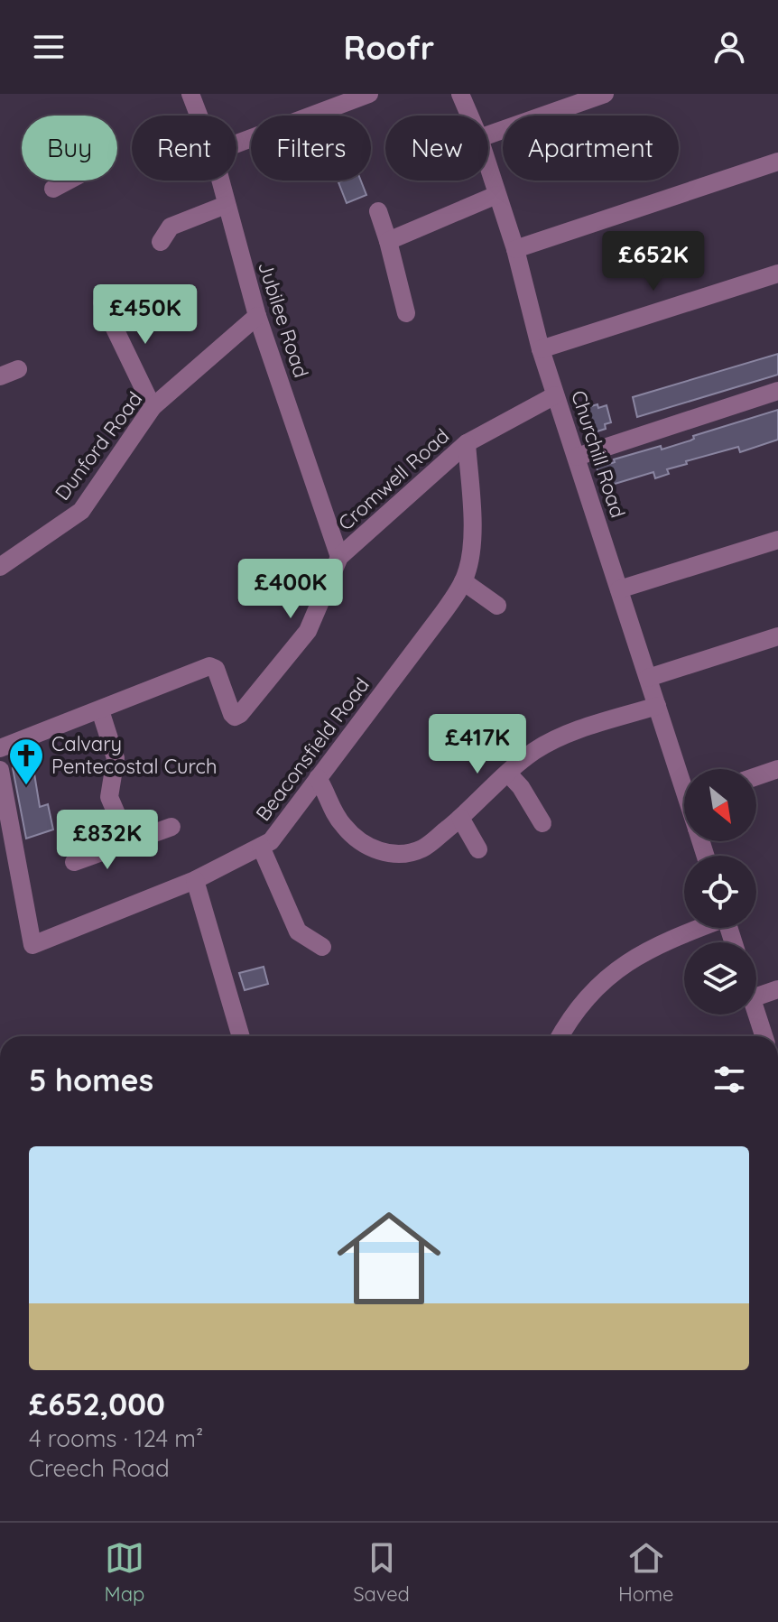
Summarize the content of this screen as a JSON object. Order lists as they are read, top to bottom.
{
  "streets": {
    "street": [
      "Jubilee Road",
      "Dunford Road",
      "Churchill Road",
      "Cromwell Road",
      "Beaconsfield Road"
    ]
  },
  "crossings": [
    ["Jubilee Road", "Dunford Road"],
    ["Jubilee Road", "Cromwell Road"],
    ["Churchill Road", "Cromwell Road"],
    ["Cromwell Road", "Beaconsfield Road"]
  ],
  "places": {
    "church": ["Calvary Pentecostal Curch"]
  },
  "north": "bottom right",
  "page": {
    "header": "Roofr",
    "chip": [
      "Buy",
      "Rent",
      "Filters",
      "New",
      "Apartment"
    ],
    "price": [
      "£652K",
      "£450K",
      "£400K",
      "£417K",
      "£832K"
    ],
    "heading": "5 homes",
    "list": [
      {
        "name": "£652,000",
        "note": "4 rooms · 124 m² · Creech Road"
      }
    ],
    "tabs": ["Map", "Saved", "Home"]
  }
}
